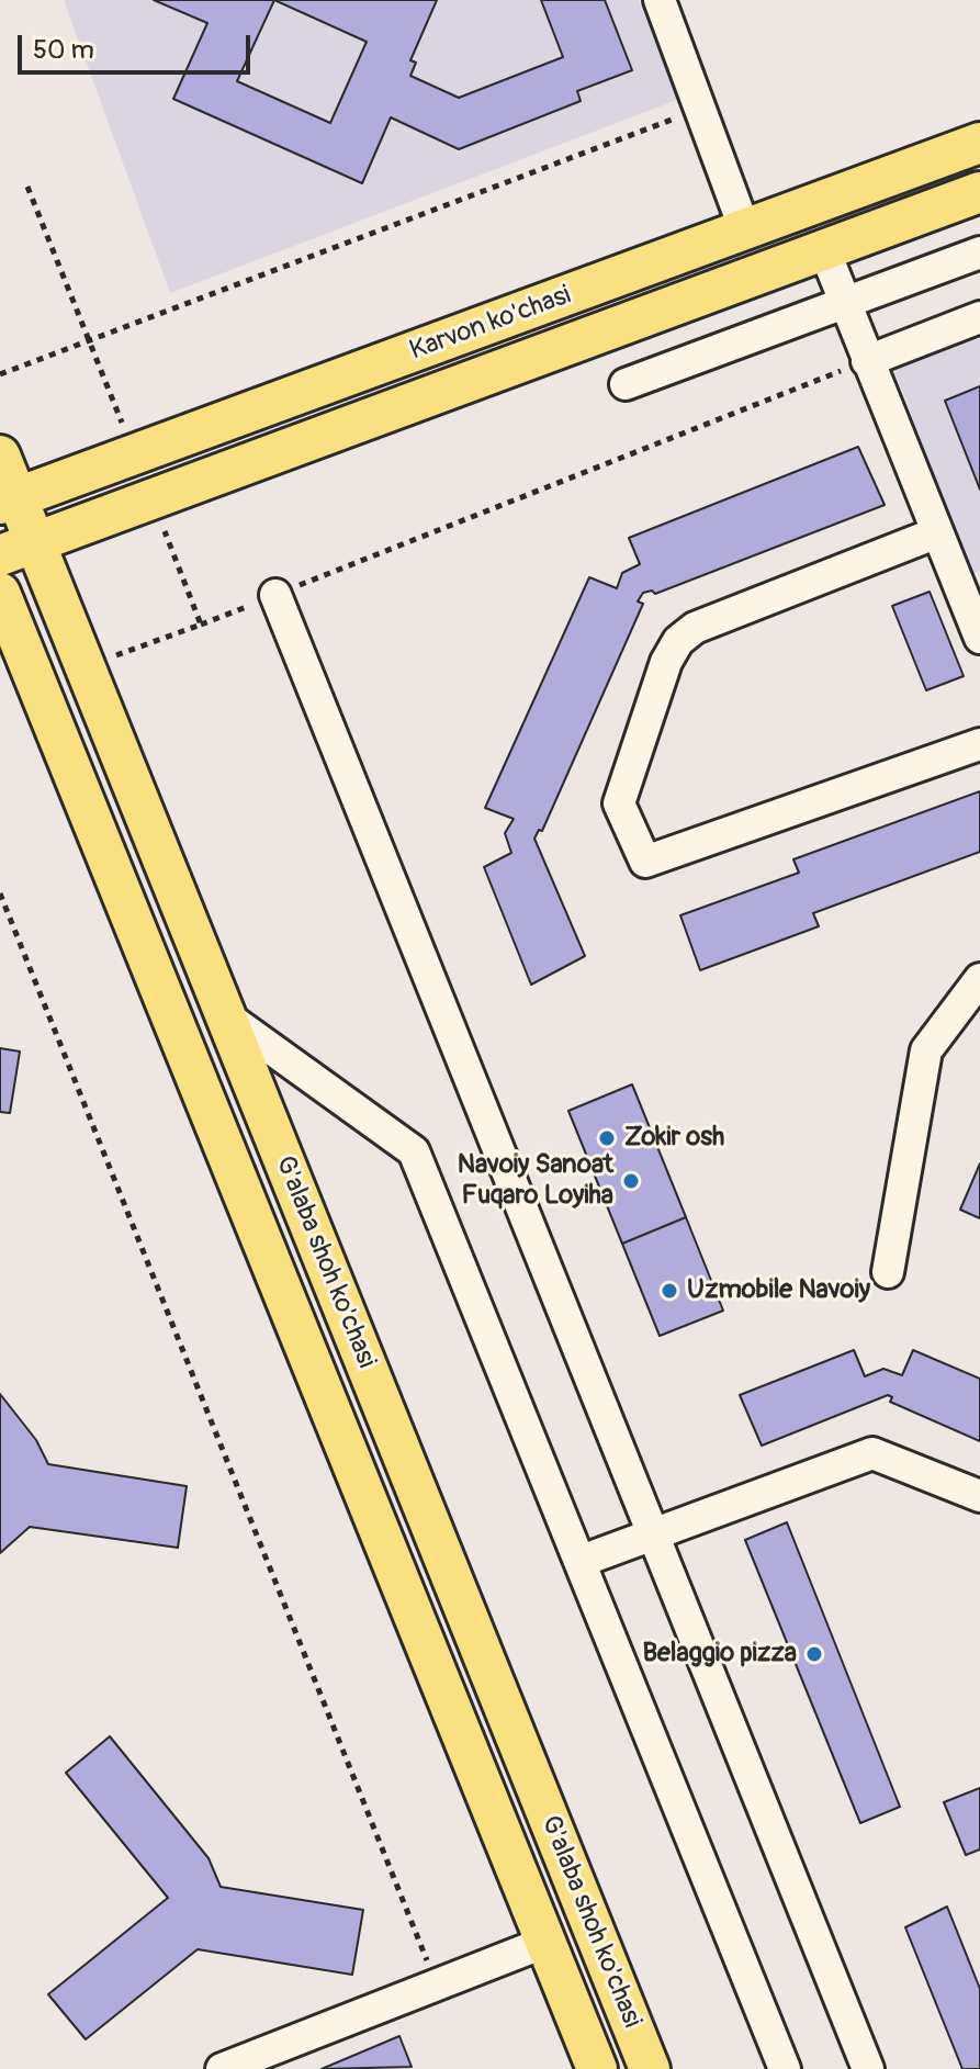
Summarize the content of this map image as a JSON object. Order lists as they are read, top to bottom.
{
  "streets": {
    "main road": ["Karvon ko'chasi", "G'alaba shoh ko'chasi"]
  },
  "crossings": [
    ["Karvon ko'chasi", "G'alaba shoh ko'chasi"]
  ],
  "places": [
    "Zokir osh",
    "Navoiy Sanoat Fuqaro Loyiha",
    "Uzmobile Navoiy",
    "Belaggio pizza"
  ],
  "scale_bar": "50 m"
}
